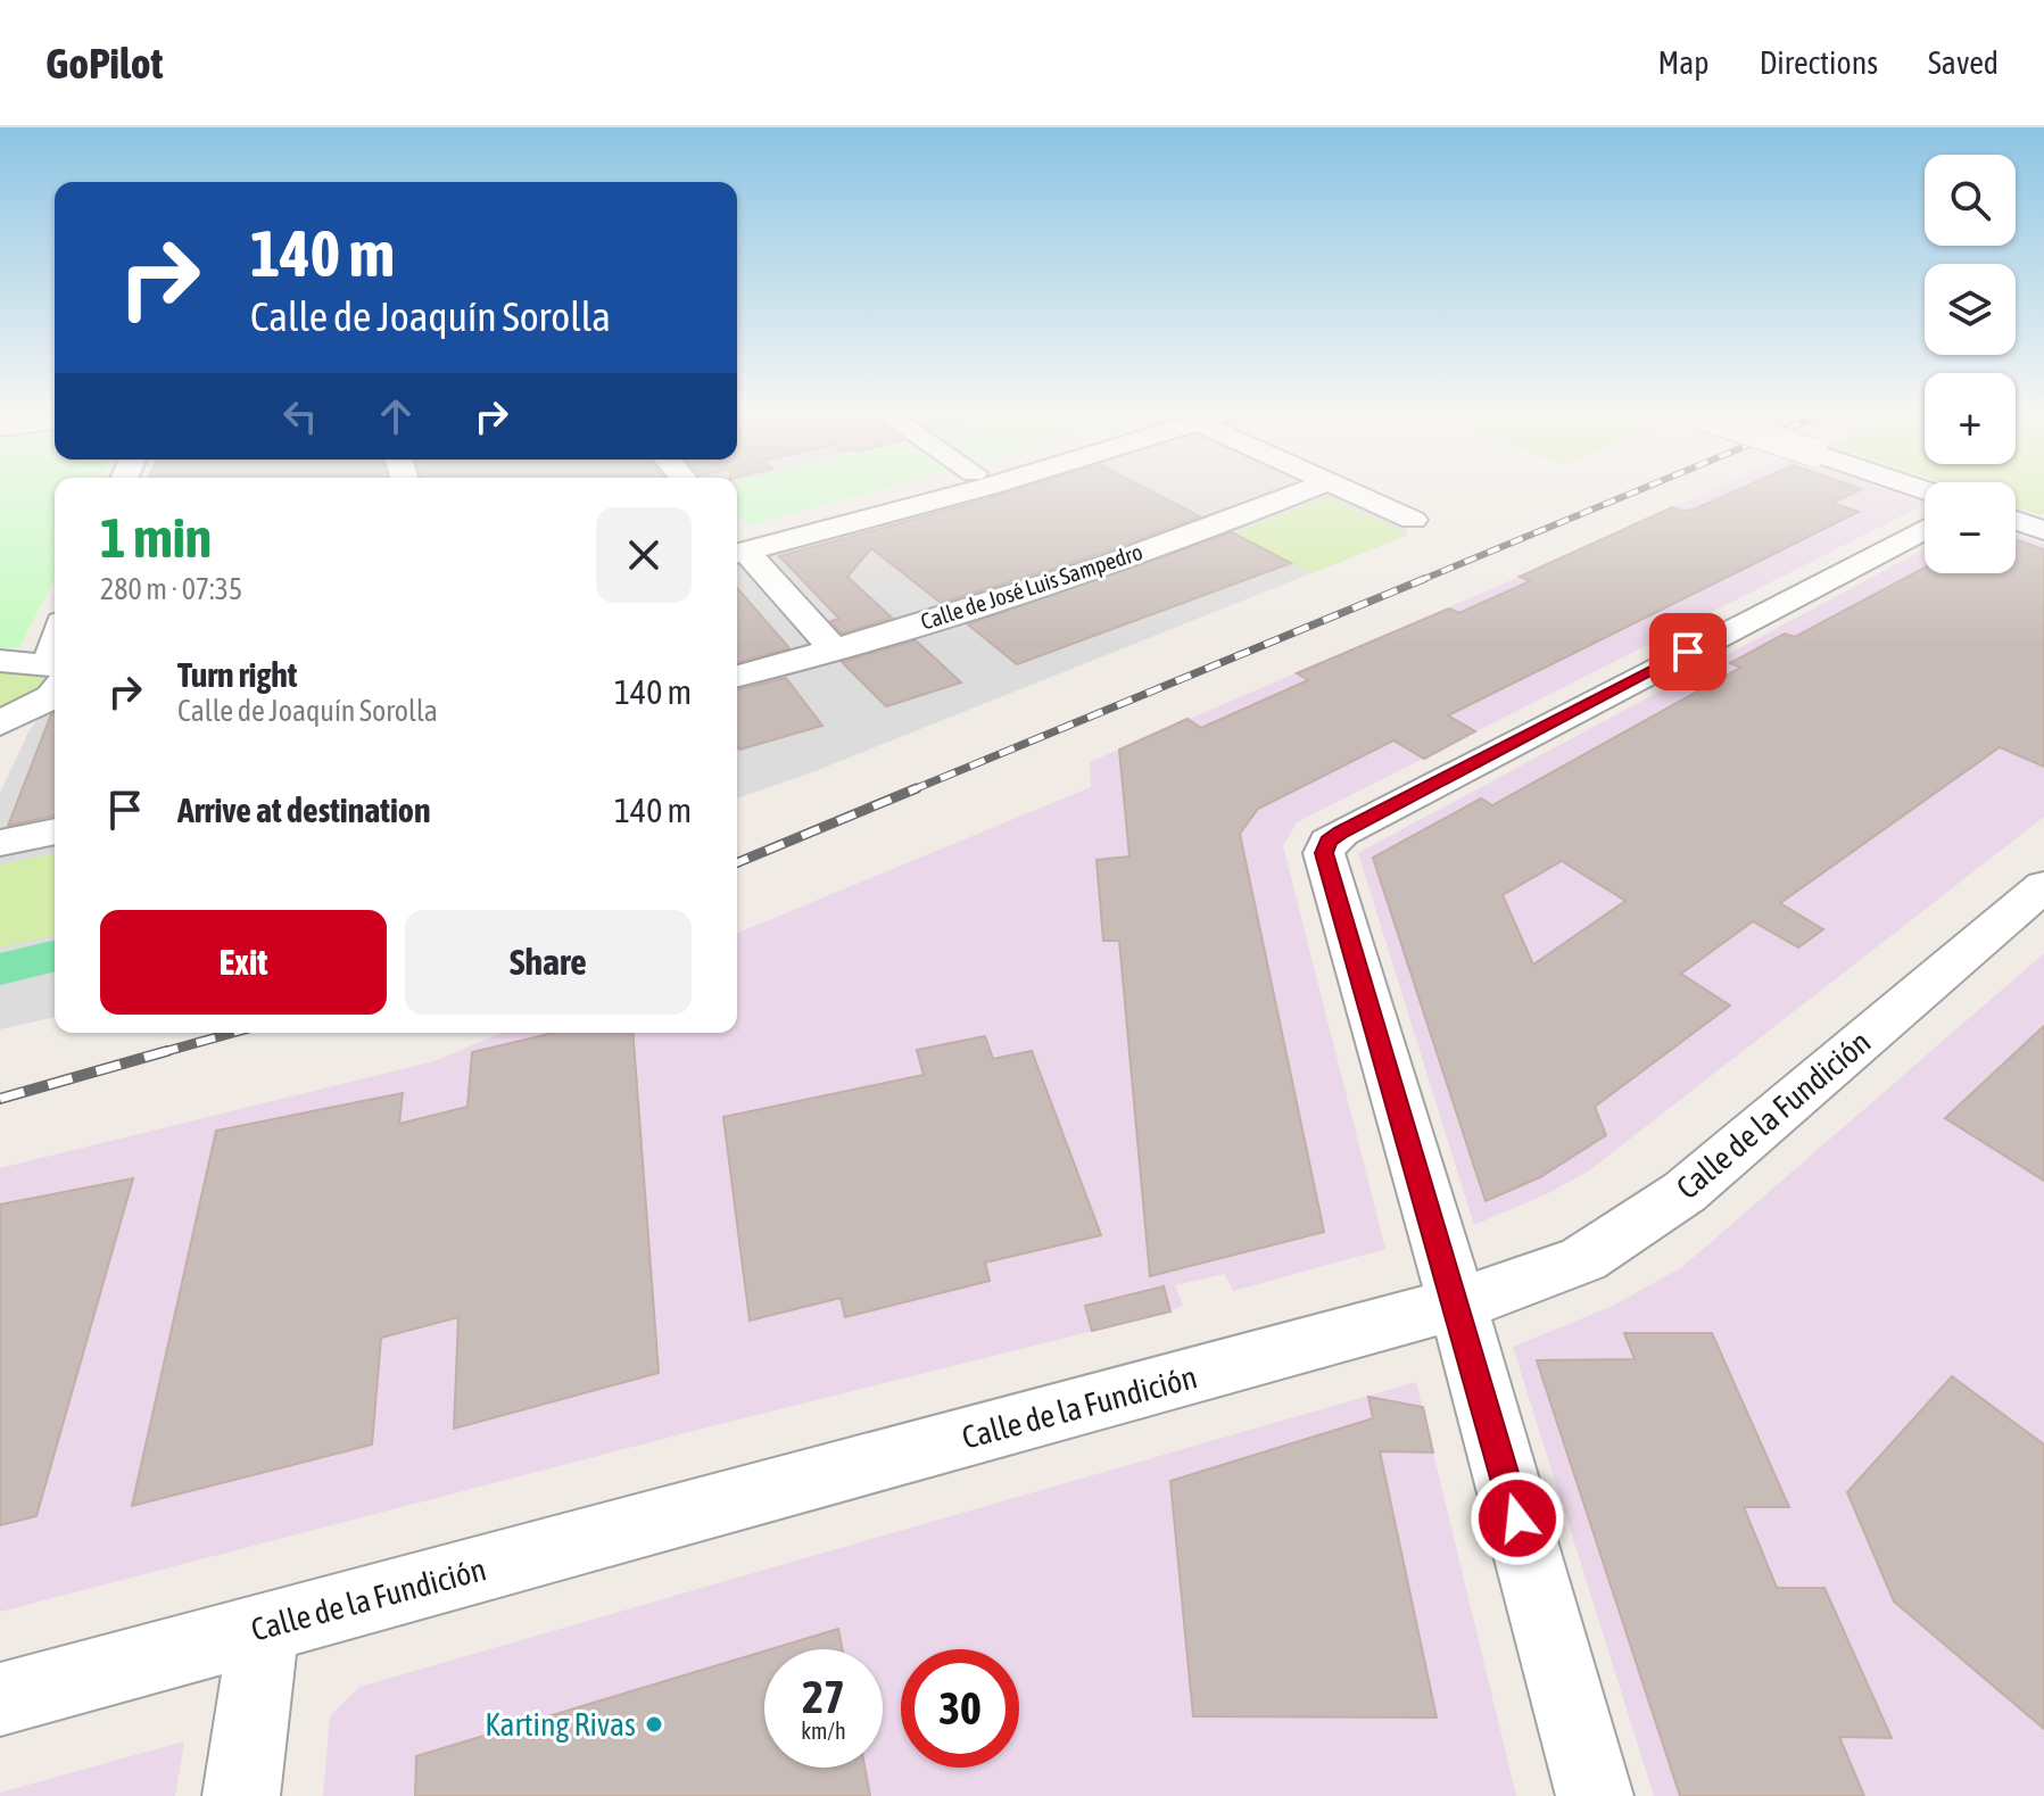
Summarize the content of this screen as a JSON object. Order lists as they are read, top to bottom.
{
  "streets": {
    "street": ["Calle de José Luis Sampedro", "Calle de la Fundición"]
  },
  "places": ["Karting Rivas"],
  "page": {
    "header": "GoPilot",
    "nav": ["Map", "Directions", "Saved"],
    "map_buttons": ["+", "−"],
    "turn": ["140 m", "Calle de Joaquín Sorolla"],
    "heading": ["1 min", "280 m · 07:35"],
    "list": [
      {
        "name": "Turn right",
        "note": "Calle de Joaquín Sorolla",
        "value": "140 m"
      },
      {
        "name": "Arrive at destination",
        "value": "140 m"
      }
    ],
    "buttons": ["Exit", "Share"],
    "speed": "27 km/h",
    "limit": "30"
  }
}
